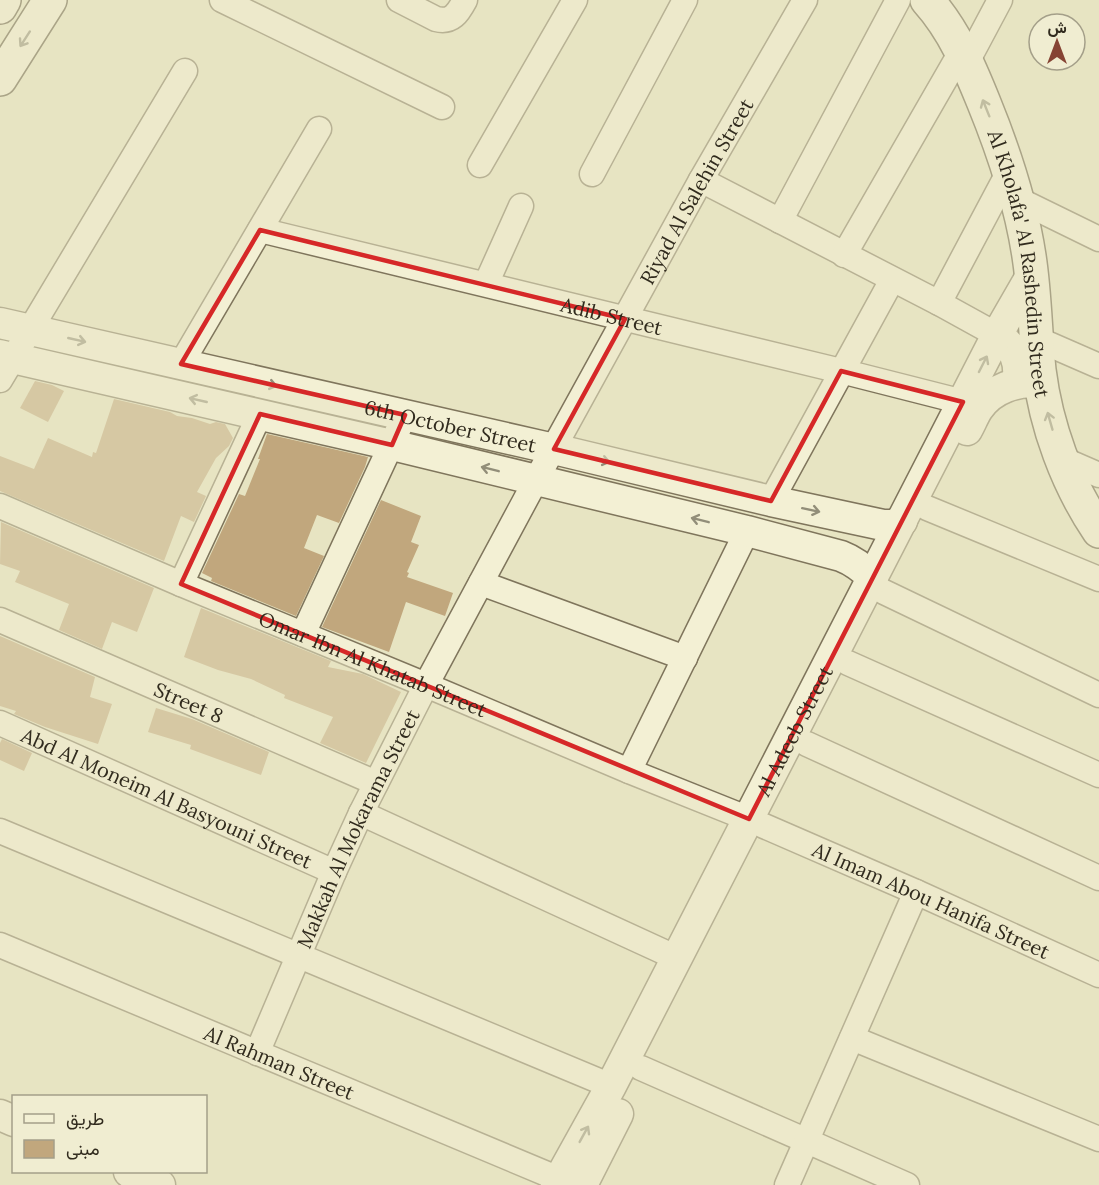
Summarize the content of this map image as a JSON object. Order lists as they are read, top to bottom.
{
  "streets": {
    "main road": ["Al Kholafa' Al Rashedin Street"],
    "street": [
      "Riyad Al Salehin Street",
      "Adib Street",
      "6th October Street",
      "Omar Ibn Al Khatab Street",
      "Street 8",
      "Al Adeeb Street",
      "Abd Al Moneim Al Basyouni Street",
      "Makkah Al Mokarama Street",
      "Al Imam Abou Hanifa Street",
      "Al Rahman Street"
    ]
  },
  "crossings": [
    ["Riyad Al Salehin Street", "Adib Street"],
    ["Riyad Al Salehin Street", "6th October Street"],
    ["Riyad Al Salehin Street", "Makkah Al Mokarama Street"],
    ["Al Kholafa' Al Rashedin Street", "Al Adeeb Street"],
    ["Adib Street", "Al Adeeb Street"],
    ["6th October Street", "Al Adeeb Street"],
    ["6th October Street", "Makkah Al Mokarama Street"],
    ["Omar Ibn Al Khatab Street", "Al Adeeb Street"],
    ["Omar Ibn Al Khatab Street", "Makkah Al Mokarama Street"],
    ["Omar Ibn Al Khatab Street", "Al Imam Abou Hanifa Street"],
    ["Street 8", "Makkah Al Mokarama Street"],
    ["Al Adeeb Street", "Al Imam Abou Hanifa Street"],
    ["Al Adeeb Street", "Al Rahman Street"],
    ["Abd Al Moneim Al Basyouni Street", "Makkah Al Mokarama Street"],
    ["Makkah Al Mokarama Street", "Al Rahman Street"]
  ],
  "one_way": ["Al Kholafa' Al Rashedin Street"],
  "legend": ["طريق", "مبنى"],
  "north": "top"
}
